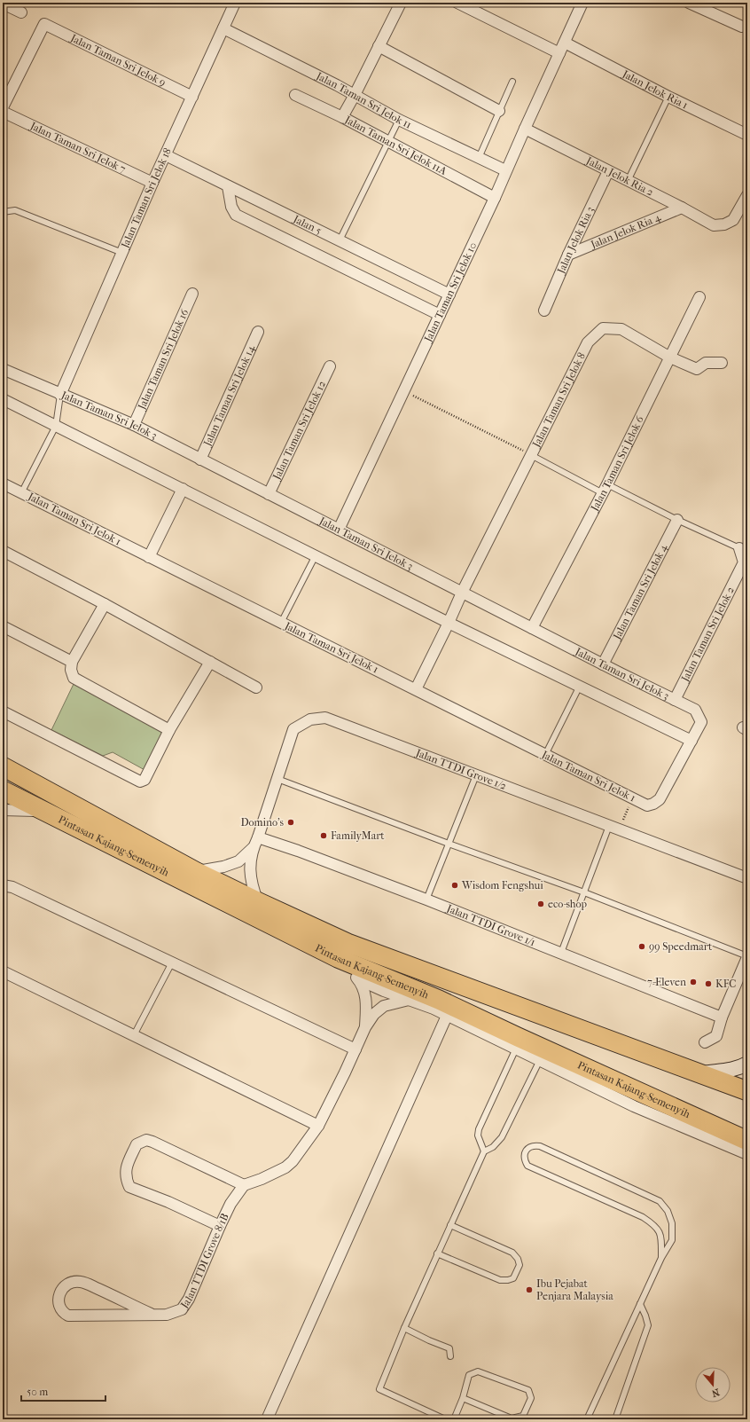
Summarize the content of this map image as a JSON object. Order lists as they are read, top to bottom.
{
  "streets": {
    "highway": ["Pintasan Kajang-Semenyih"],
    "street": [
      "Jalan Taman Sri Jelok 9",
      "Jalan Jelok Ria 1",
      "Jalan Taman Sri Jelok 11",
      "Jalan Taman Sri Jelok 11A",
      "Jalan Taman Sri Jelok 7",
      "Jalan Jelok Ria 2",
      "Jalan Taman Sri Jelok 18",
      "Jalan 5",
      "Jalan Jelok Ria 4",
      "Jalan Jelok Ria 3",
      "Jalan Taman Sri Jelok 10",
      "Jalan Taman Sri Jelok 16",
      "Jalan Taman Sri Jelok 14",
      "Jalan Taman Sri Jelok 8",
      "Jalan Taman Sri Jelok 3",
      "Jalan Taman Sri Jelok 12",
      "Jalan Taman Sri Jelok 6",
      "Jalan Taman Sri Jelok 1",
      "Jalan Taman Sri Jelok 4",
      "Jalan Taman Sri Jelok 2",
      "Jalan TTDI Grove 1/2",
      "Jalan TTDI Grove 1/1",
      "Jalan TTDI Grove 8/1B"
    ]
  },
  "crossings": [
    ["Jalan Taman Sri Jelok 9", "Jalan Taman Sri Jelok 18"],
    ["Jalan Jelok Ria 1", "Jalan Taman Sri Jelok 10"],
    ["Jalan Taman Sri Jelok 11", "Jalan Taman Sri Jelok 18"],
    ["Jalan Taman Sri Jelok 11", "Jalan Taman Sri Jelok 10"],
    ["Jalan Taman Sri Jelok 11A", "Jalan Taman Sri Jelok 10"],
    ["Jalan Taman Sri Jelok 7", "Jalan Taman Sri Jelok 18"],
    ["Jalan Jelok Ria 2", "Jalan Jelok Ria 4"],
    ["Jalan Jelok Ria 2", "Jalan Jelok Ria 3"],
    ["Jalan Jelok Ria 2", "Jalan Taman Sri Jelok 10"],
    ["Jalan Taman Sri Jelok 18", "Jalan 5"],
    ["Jalan Taman Sri Jelok 18", "Jalan Taman Sri Jelok 3"],
    ["Jalan 5", "Jalan Taman Sri Jelok 10"],
    ["Jalan Jelok Ria 4", "Jalan Jelok Ria 3"],
    ["Jalan Taman Sri Jelok 10", "Jalan Taman Sri Jelok 3"],
    ["Jalan Taman Sri Jelok 16", "Jalan Taman Sri Jelok 3"],
    ["Jalan Taman Sri Jelok 14", "Jalan Taman Sri Jelok 3"],
    ["Jalan Taman Sri Jelok 8", "Jalan Taman Sri Jelok 3"],
    ["Jalan Taman Sri Jelok 8", "Jalan Taman Sri Jelok 6"],
    ["Jalan Taman Sri Jelok 8", "Jalan Taman Sri Jelok 1"],
    ["Jalan Taman Sri Jelok 3", "Jalan Taman Sri Jelok 12"],
    ["Jalan Taman Sri Jelok 3", "Jalan Taman Sri Jelok 6"],
    ["Jalan Taman Sri Jelok 3", "Jalan Taman Sri Jelok 1"],
    ["Jalan Taman Sri Jelok 3", "Jalan Taman Sri Jelok 4"],
    ["Jalan Taman Sri Jelok 3", "Jalan Taman Sri Jelok 2"],
    ["Jalan TTDI Grove 1/2", "Jalan TTDI Grove 1/1"]
  ],
  "places": [
    "Domino's",
    "FamilyMart",
    "Wisdom Fengshui",
    "eco-shop",
    "99 Speedmart",
    "7-Eleven",
    "KFC",
    "Ibu Pejabat Penjara Malaysia"
  ],
  "scale_bar": "50 m",
  "north": "bottom"
}
